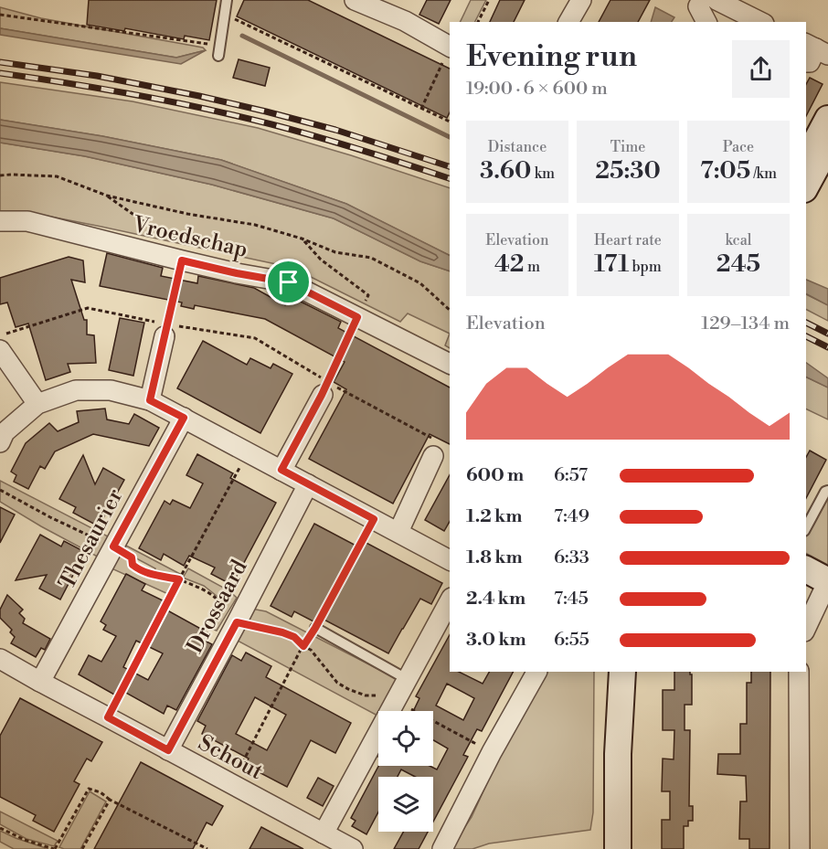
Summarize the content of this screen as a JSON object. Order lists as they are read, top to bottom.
{
  "streets": {
    "street": [
      "Vroedschap",
      "Thesaurier",
      "Drossaard",
      "Schout"
    ]
  },
  "crossings": [
    ["Thesaurier", "Schout"],
    ["Drossaard", "Schout"]
  ],
  "page": {
    "heading": ["Evening run", "19:00 · 6 × 600 m"],
    "stats": [
      ["Distance", "3.60 km"],
      ["Time", "25:30"],
      ["Pace", "7:05 /km"],
      ["Elevation", "42 m"],
      ["Heart rate", "171 bpm"],
      ["kcal", "245"]
    ],
    "chart": ["Elevation", "129–134 m"],
    "list": [
      {
        "name": "600 m",
        "note": "6:57"
      },
      {
        "name": "1.2 km",
        "note": "7:49"
      },
      {
        "name": "1.8 km",
        "note": "6:33"
      },
      {
        "name": "2.4 km",
        "note": "7:45"
      },
      {
        "name": "3.0 km",
        "note": "6:55"
      }
    ]
  }
}
